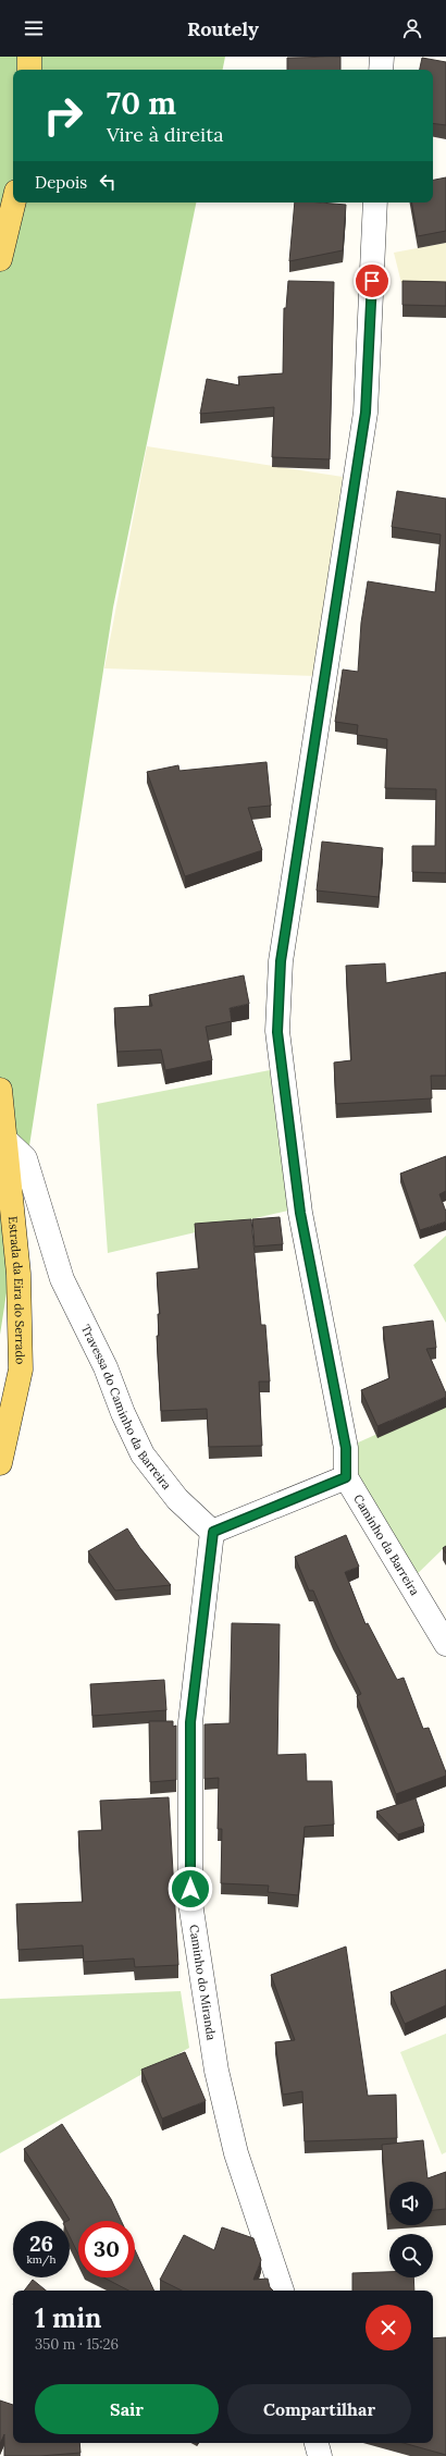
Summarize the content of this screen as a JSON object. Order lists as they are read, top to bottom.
{
  "streets": {
    "main road": ["Estrada da Eira do Serrado"],
    "street": ["Travessa do Caminho da Barreira", "Caminho da Barreira", "Caminho do Miranda"]
  },
  "crossings": [
    ["Estrada da Eira do Serrado", "Travessa do Caminho da Barreira"],
    ["Travessa do Caminho da Barreira", "Caminho do Miranda"]
  ],
  "page": {
    "header": "Routely",
    "turn": ["70 m", "Vire à direita"],
    "then": "Depois",
    "speed": "26 km/h",
    "limit": "30",
    "heading": ["1 min", "350 m · 15:26"],
    "buttons": ["Sair", "Compartilhar"]
  }
}
